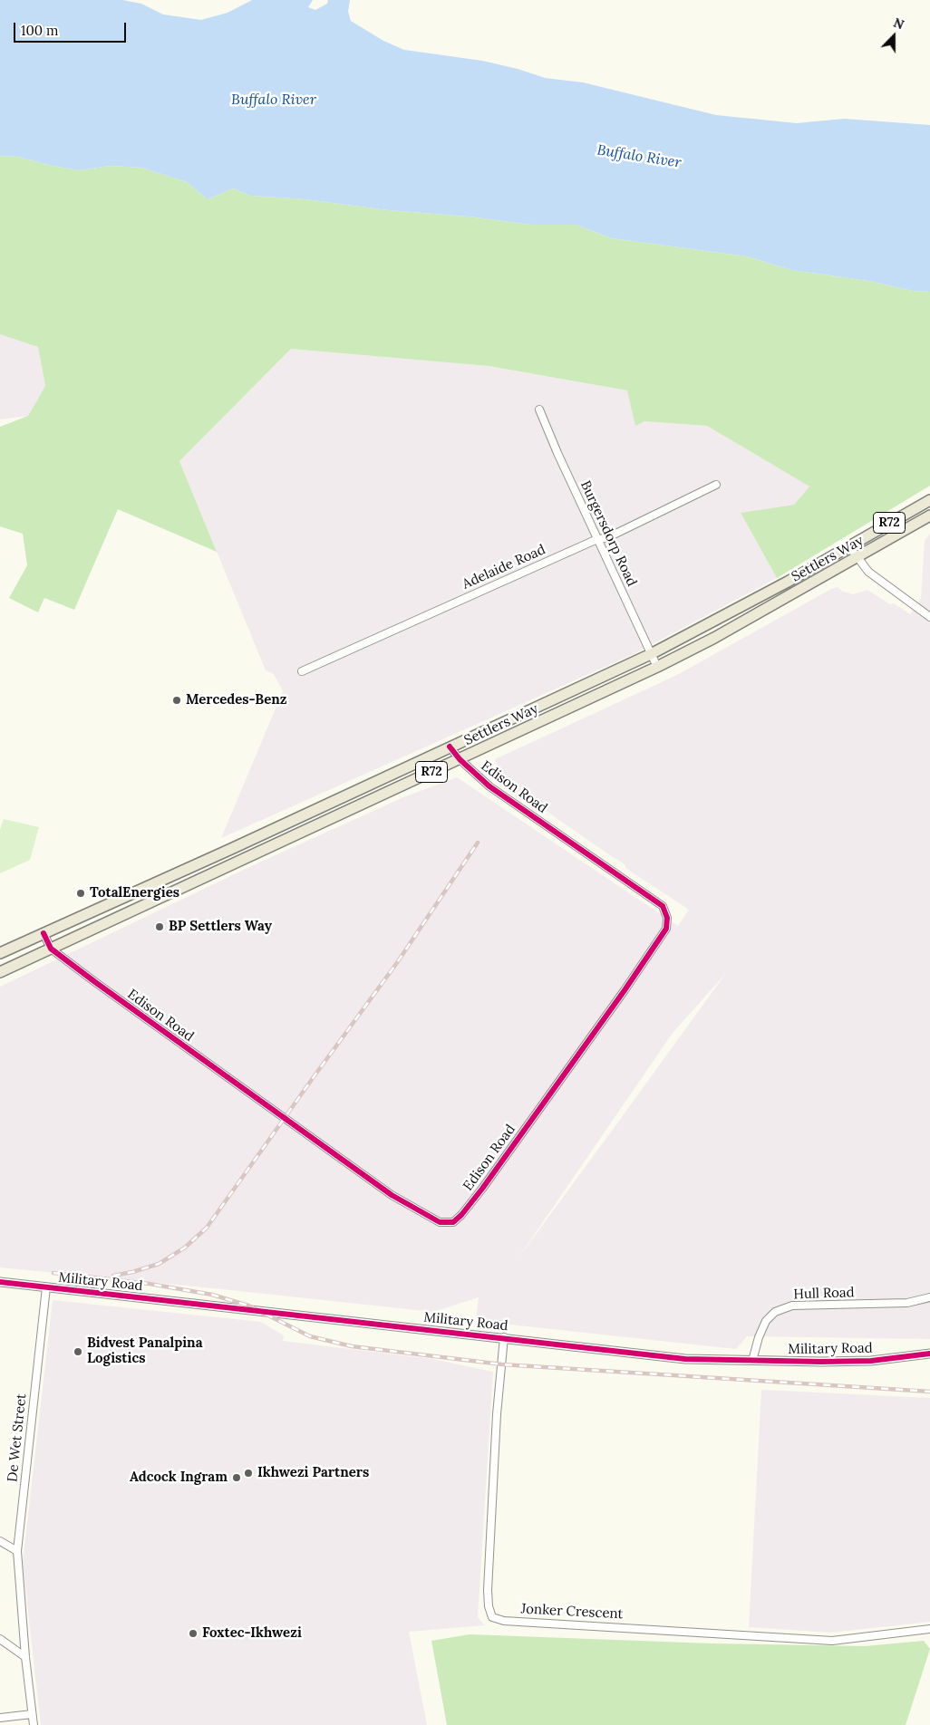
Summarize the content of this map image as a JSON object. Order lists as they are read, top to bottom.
{
  "streets": {
    "main road": ["R72", "Settlers Way"],
    "street": [
      "Burgersdorp Road",
      "Adelaide Road",
      "Edison Road",
      "Military Road",
      "Hull Road",
      "De Wet Street",
      "Jonker Crescent"
    ]
  },
  "crossings": [
    ["Burgersdorp Road", "Settlers Way"],
    ["Burgersdorp Road", "Adelaide Road"],
    ["Settlers Way", "Edison Road"],
    ["Military Road", "Hull Road"],
    ["Military Road", "De Wet Street"],
    ["Military Road", "Jonker Crescent"]
  ],
  "water": ["Buffalo River"],
  "places": [
    "Mercedes-Benz",
    "TotalEnergies",
    "BP Settlers Way",
    "Bidvest Panalpina Logistics",
    "Ikhwezi Partners",
    "Adcock Ingram",
    "Foxtec-Ikhwezi"
  ],
  "scale_bar": "100 m",
  "north": "top"
}
